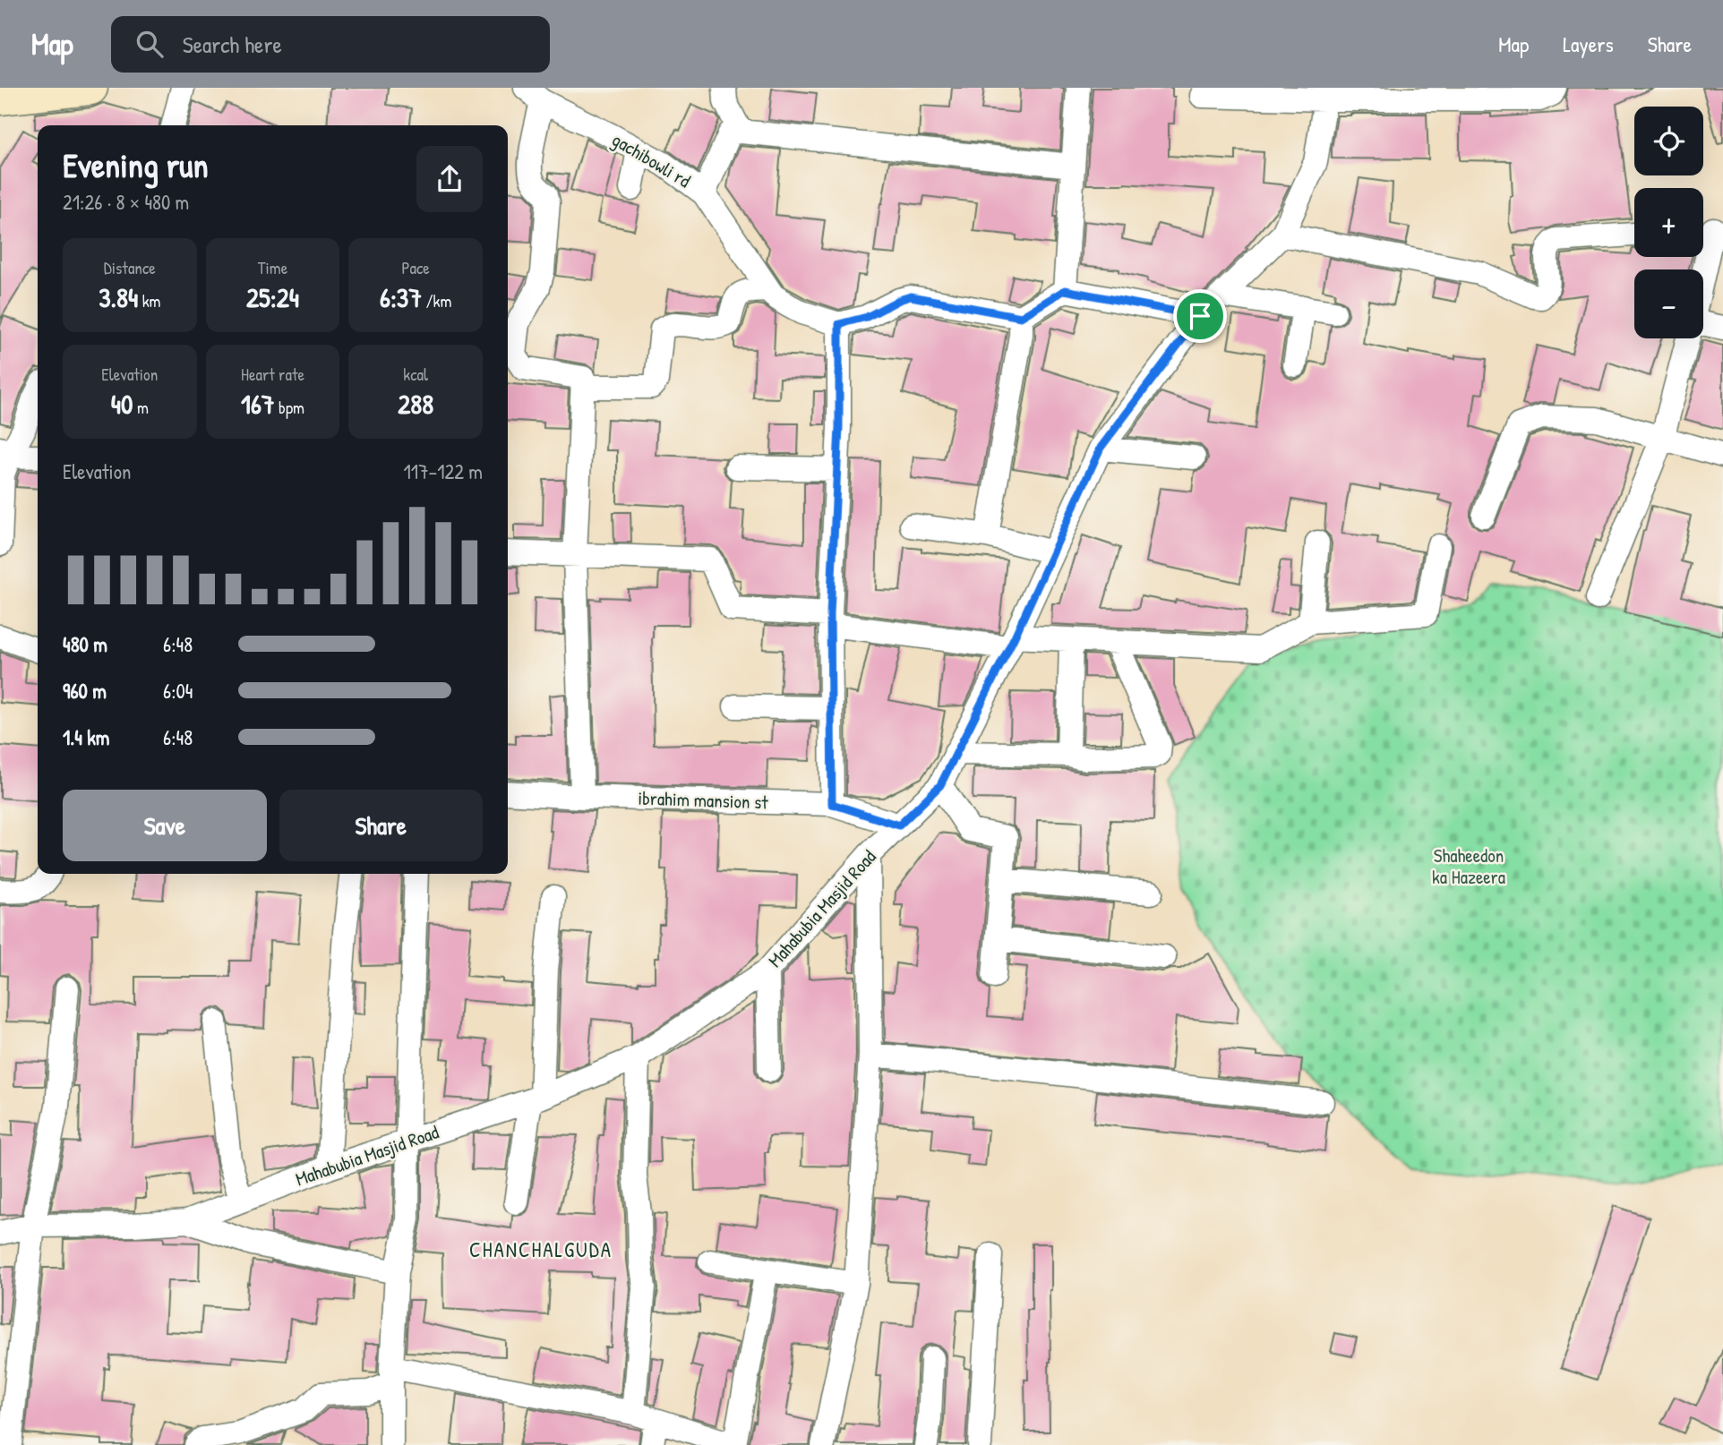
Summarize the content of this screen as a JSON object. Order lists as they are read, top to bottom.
{
  "streets": {
    "street": ["gachibowli rd", "ibrahim mansion st", "Mahabubia Masjid Road"]
  },
  "crossings": [
    ["ibrahim mansion st", "Mahabubia Masjid Road"]
  ],
  "districts": ["CHANCHALGUDA"],
  "parks": ["Shaheedon ka Hazeera"],
  "page": {
    "header": "Map",
    "search": "Search here",
    "nav": ["Map", "Layers", "Share"],
    "map_buttons": ["+", "−"],
    "heading": ["Evening run", "21:26 · 8 × 480 m"],
    "stats": [
      ["Distance", "3.84 km"],
      ["Time", "25:24"],
      ["Pace", "6:37 /km"],
      ["Elevation", "40 m"],
      ["Heart rate", "167 bpm"],
      ["kcal", "288"]
    ],
    "chart": ["Elevation", "117–122 m"],
    "list": [
      {
        "name": "480 m",
        "note": "6:48"
      },
      {
        "name": "960 m",
        "note": "6:04"
      },
      {
        "name": "1.4 km",
        "note": "6:48"
      }
    ],
    "buttons": ["Save", "Share"]
  }
}
